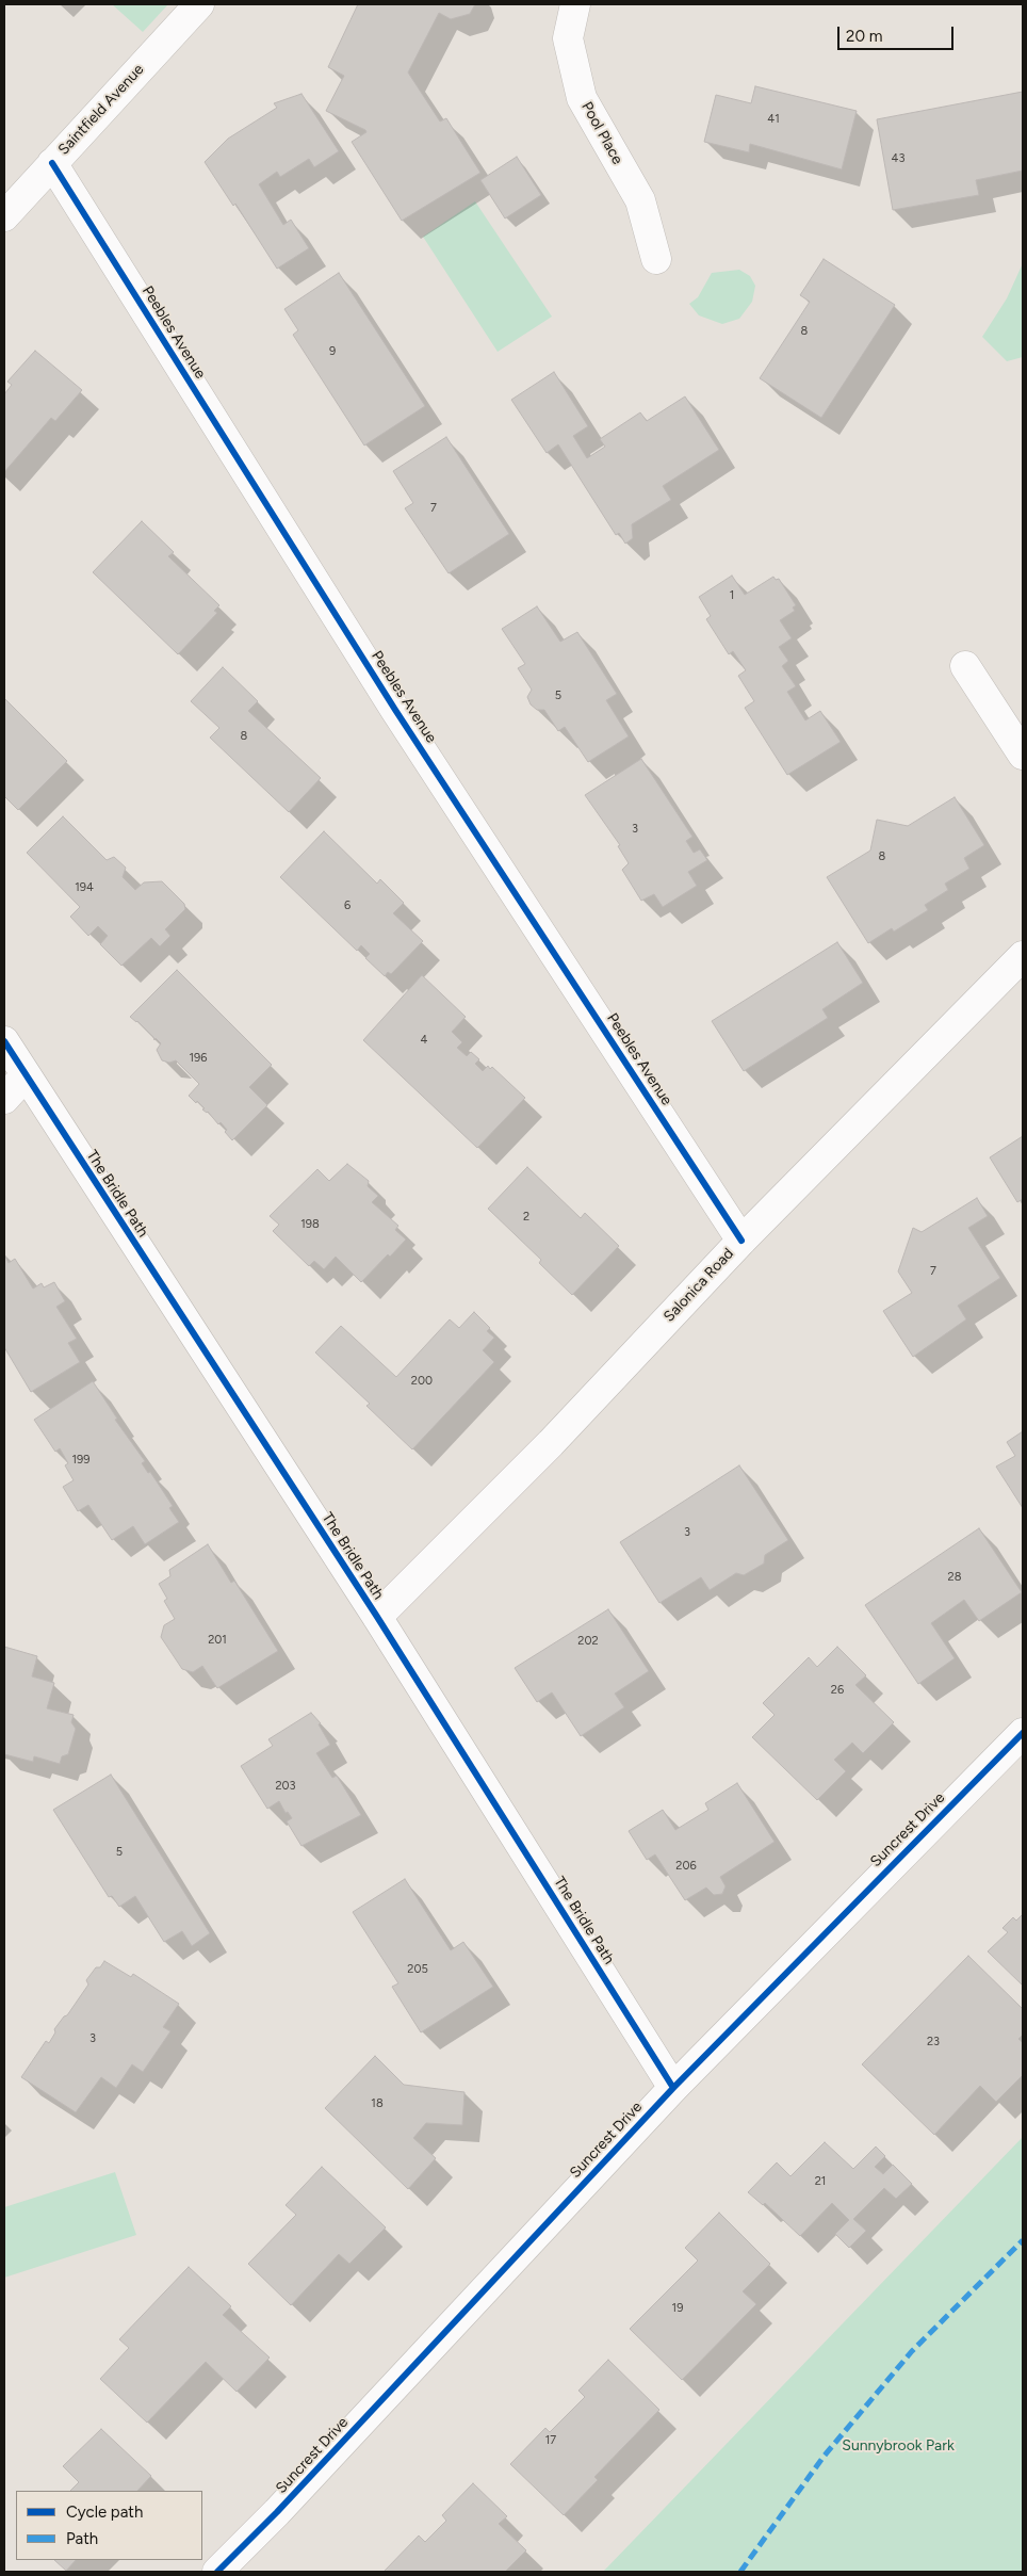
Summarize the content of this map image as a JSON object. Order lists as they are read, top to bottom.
{
  "streets": {
    "street": [
      "Saintfield Avenue",
      "Pool Place",
      "Peebles Avenue",
      "The Bridle Path",
      "Salonica Road",
      "Suncrest Drive"
    ]
  },
  "crossings": [
    ["Saintfield Avenue", "Peebles Avenue"],
    ["Peebles Avenue", "Salonica Road"],
    ["The Bridle Path", "Salonica Road"],
    ["The Bridle Path", "Suncrest Drive"]
  ],
  "parks": ["Sunnybrook Park"],
  "house_numbers": [
    "41",
    "43",
    "8",
    "9",
    "7",
    "1",
    "5",
    "8",
    "3",
    "8",
    "194",
    "6",
    "4",
    "196",
    "2",
    "198",
    "7",
    "200",
    "199",
    "3",
    "28",
    "201",
    "202",
    "26",
    "203",
    "5",
    "206",
    "205",
    "3",
    "23",
    "18",
    "21",
    "19",
    "17"
  ],
  "legend": ["Cycle path", "Path"],
  "scale_bar": "20 m"
}
